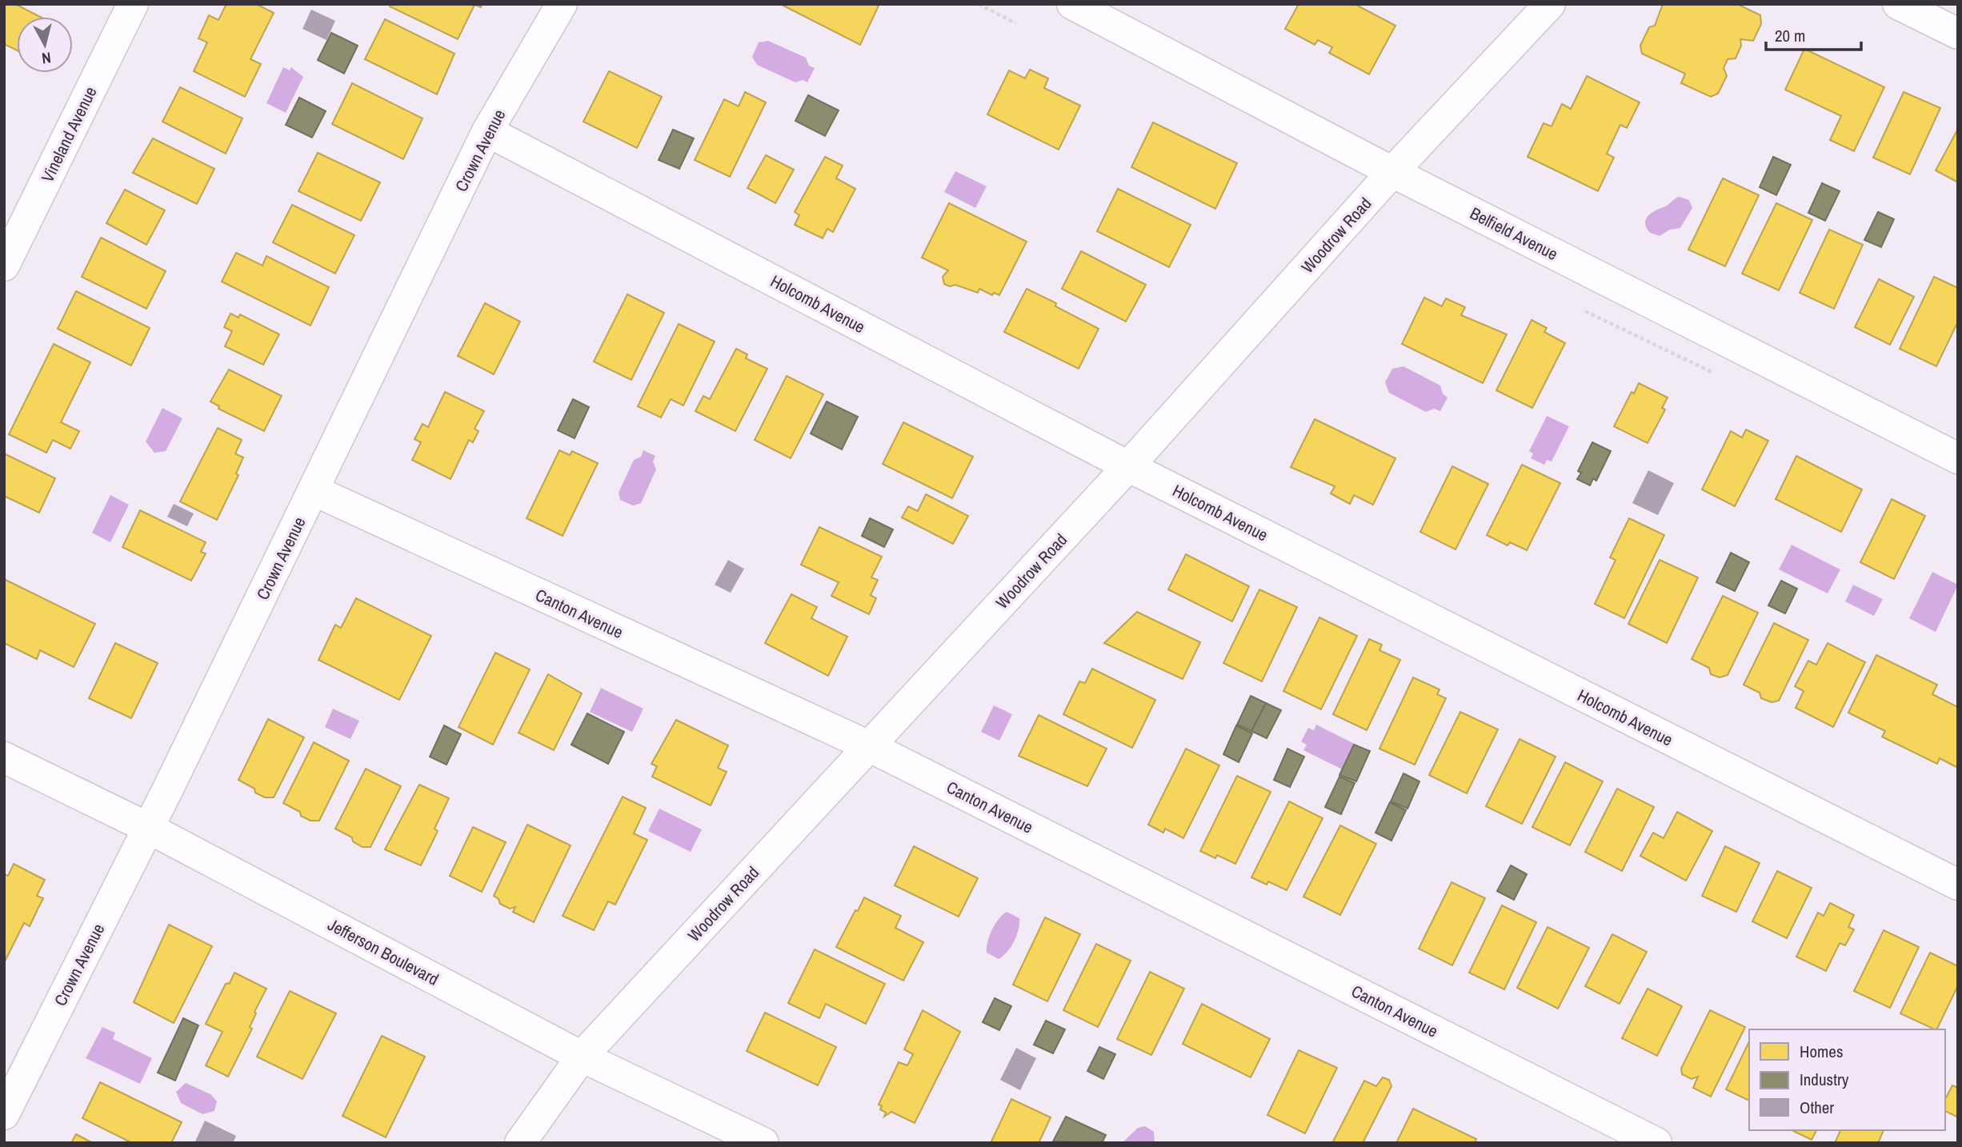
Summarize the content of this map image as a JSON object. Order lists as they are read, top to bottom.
{
  "streets": {
    "street": [
      "Vineland Avenue",
      "Crown Avenue",
      "Belfield Avenue",
      "Woodrow Road",
      "Holcomb Avenue",
      "Canton Avenue",
      "Jefferson Boulevard"
    ]
  },
  "crossings": [
    ["Crown Avenue", "Holcomb Avenue"],
    ["Crown Avenue", "Canton Avenue"],
    ["Crown Avenue", "Jefferson Boulevard"],
    ["Belfield Avenue", "Woodrow Road"],
    ["Woodrow Road", "Holcomb Avenue"],
    ["Woodrow Road", "Canton Avenue"],
    ["Woodrow Road", "Jefferson Boulevard"]
  ],
  "legend": ["Homes", "Industry", "Other"],
  "scale_bar": "20 m",
  "north": "bottom"
}
